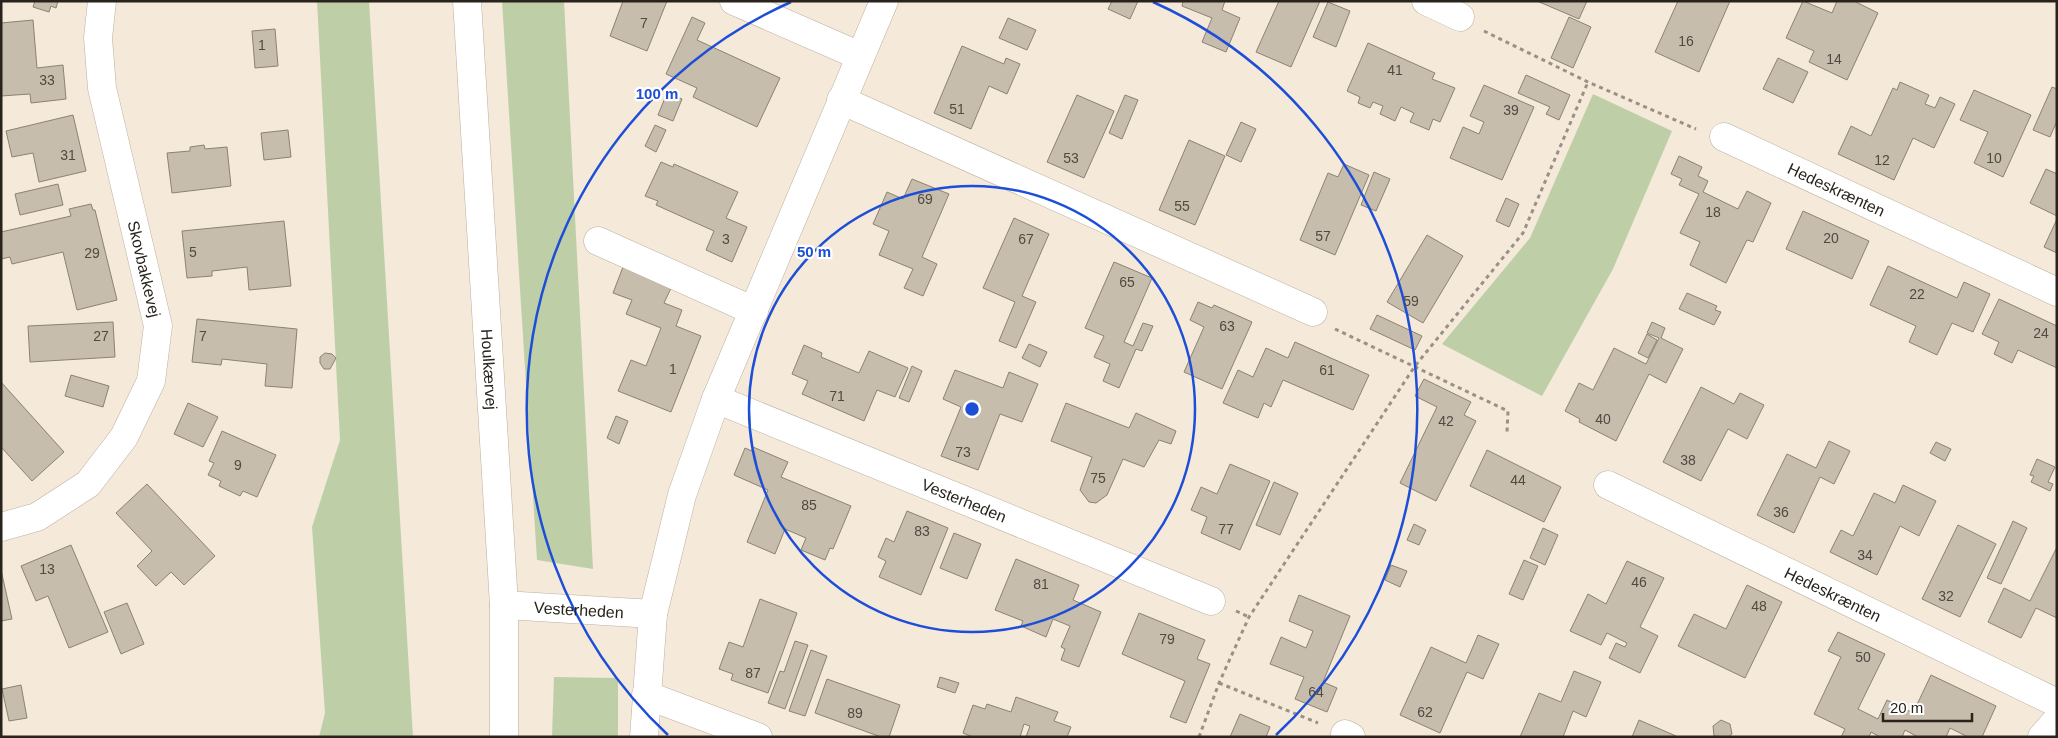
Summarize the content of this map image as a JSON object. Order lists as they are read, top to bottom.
{
  "streets": {
    "street": [
      "Hedeskrænten",
      "Skovbakkevej",
      "Houlkærvej",
      "Vesterheden"
    ]
  },
  "crossings": [
    ["Houlkærvej", "Vesterheden"]
  ],
  "house_numbers": [
    "7",
    "16",
    "1",
    "14",
    "41",
    "33",
    "51",
    "39",
    "31",
    "53",
    "10",
    "12",
    "69",
    "55",
    "18",
    "57",
    "20",
    "3",
    "67",
    "5",
    "29",
    "65",
    "22",
    "59",
    "63",
    "24",
    "27",
    "7",
    "1",
    "61",
    "71",
    "40",
    "42",
    "73",
    "38",
    "9",
    "75",
    "44",
    "85",
    "36",
    "77",
    "83",
    "34",
    "13",
    "46",
    "81",
    "32",
    "48",
    "79",
    "50",
    "87",
    "64",
    "62",
    "89"
  ],
  "scale_bar": "20 m",
  "rings": ["100 m", "50 m"]
}
